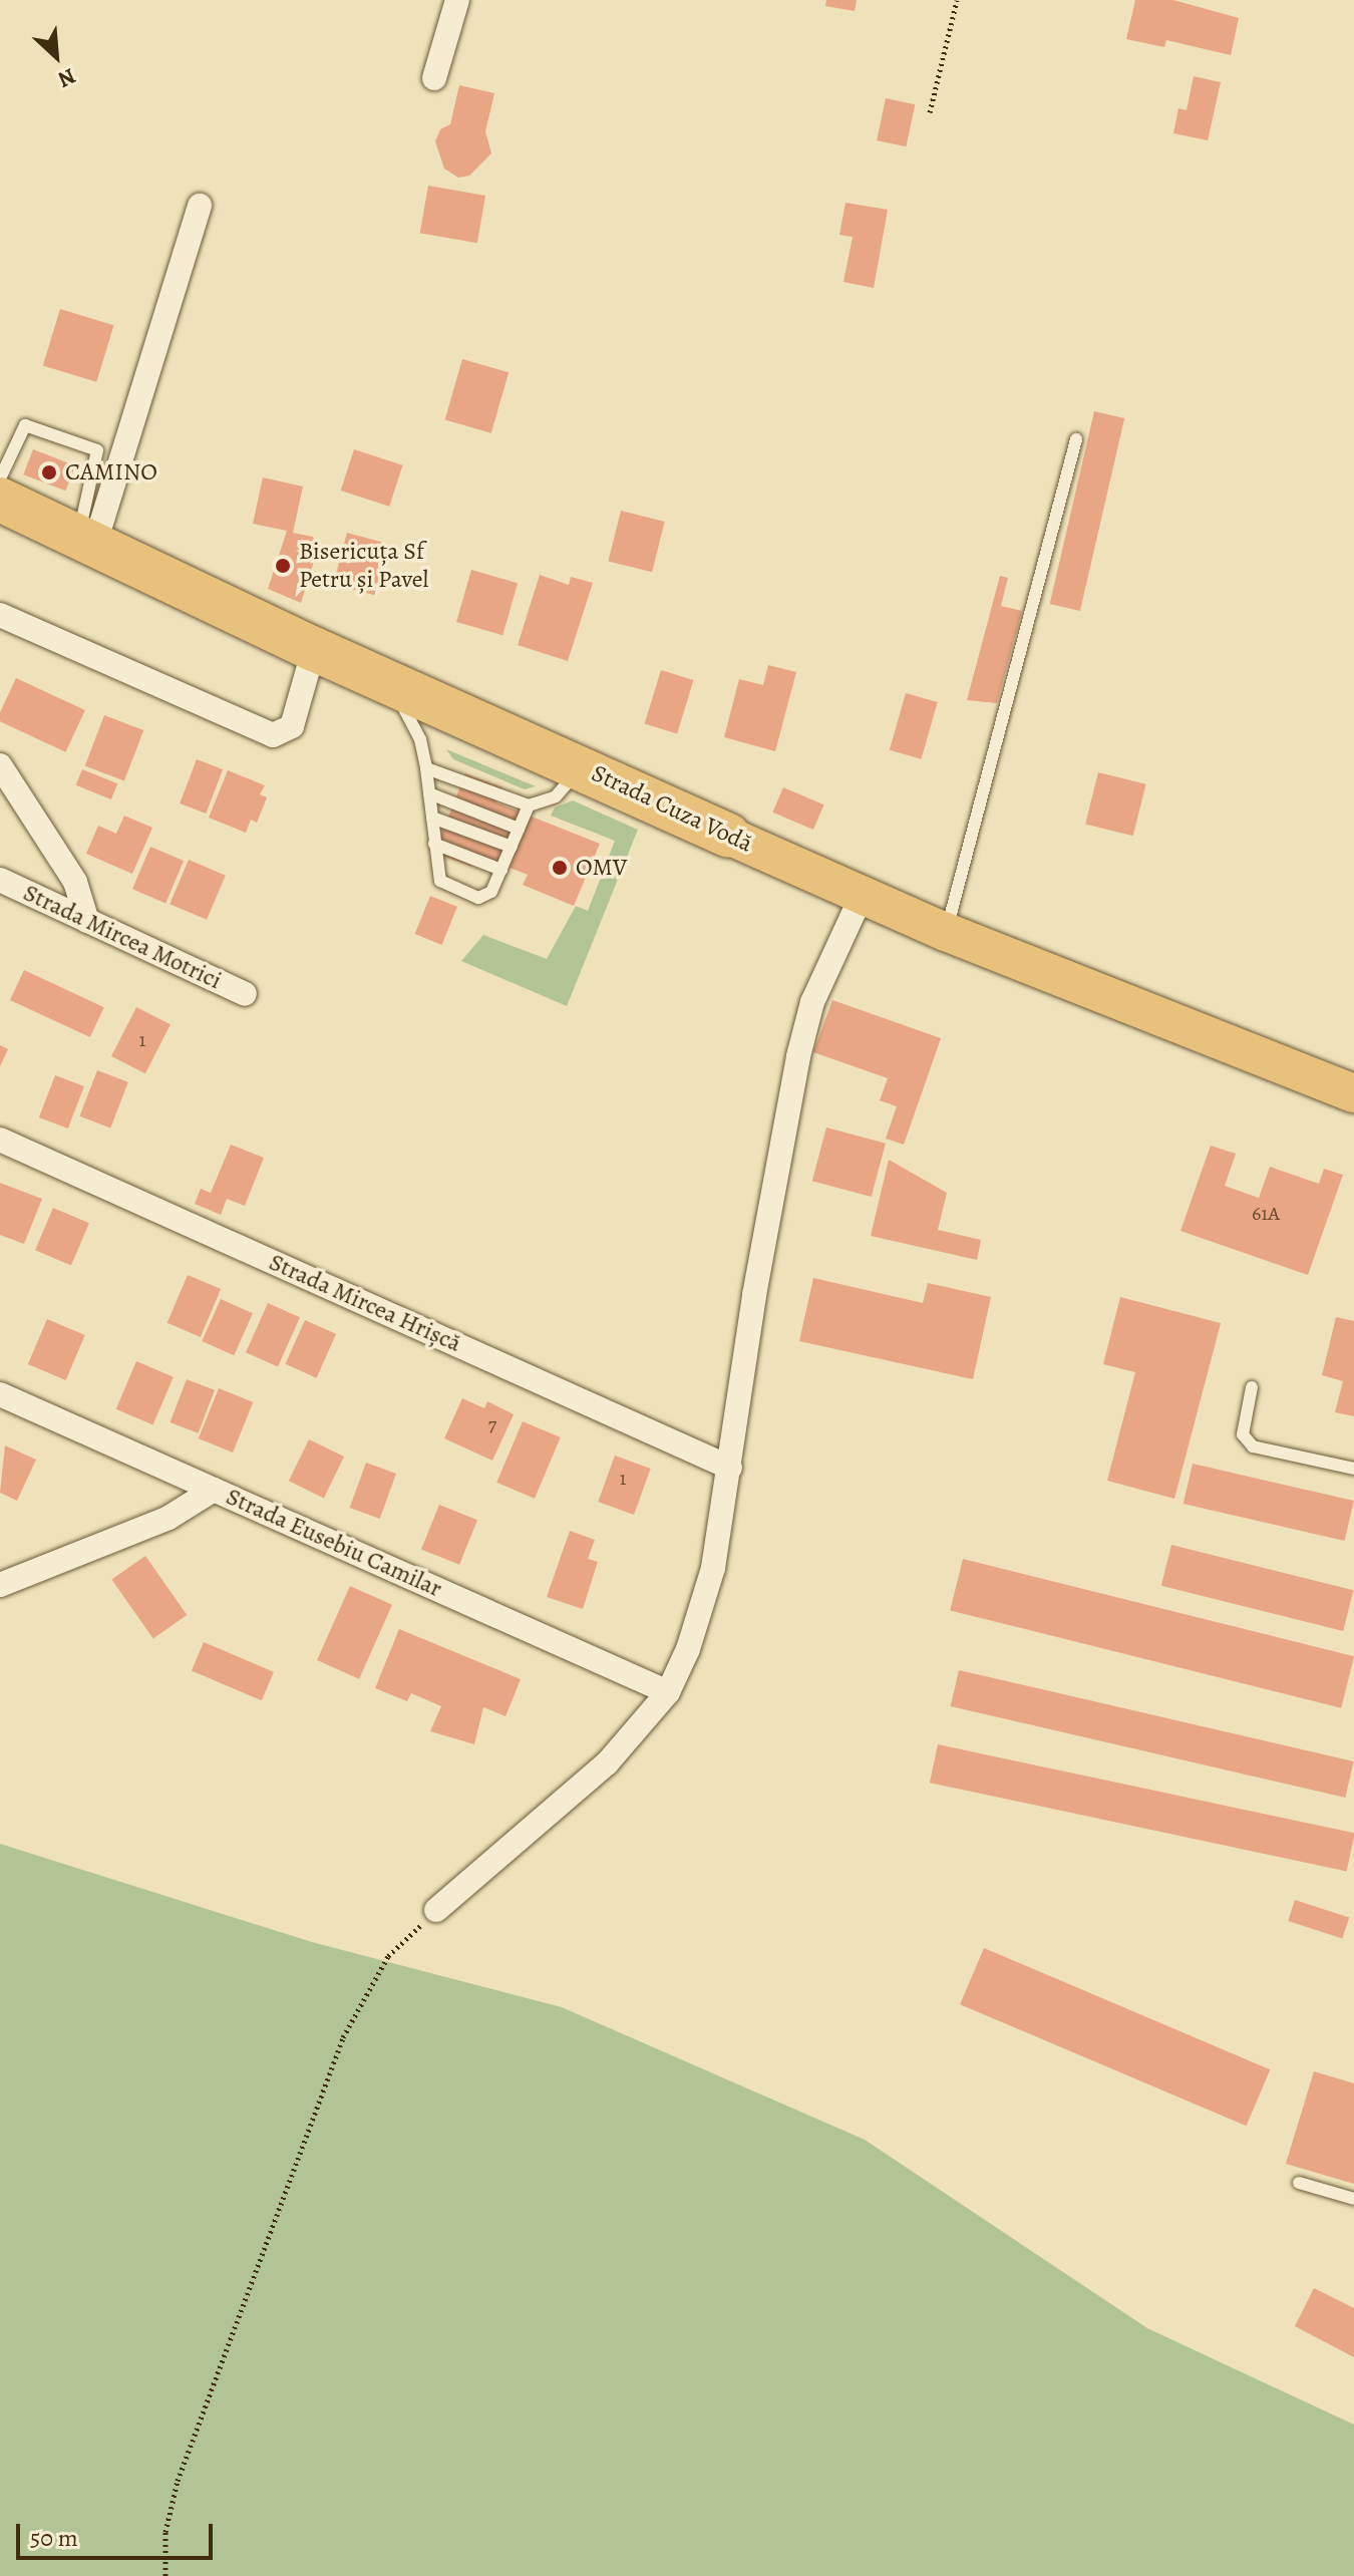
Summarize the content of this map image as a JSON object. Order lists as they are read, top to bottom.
{
  "streets": {
    "highway": ["Strada Cuza Vodă"],
    "street": ["Strada Mircea Motrici", "Strada Mircea Hrișcă", "Strada Eusebiu Camilar"]
  },
  "places": ["CAMINO", "Bisericuța Sf Petru și Pavel", "OMV"],
  "house_numbers": [
    "1",
    "61A",
    "7",
    "1"
  ],
  "scale_bar": "50 m",
  "north": "bottom right"
}
